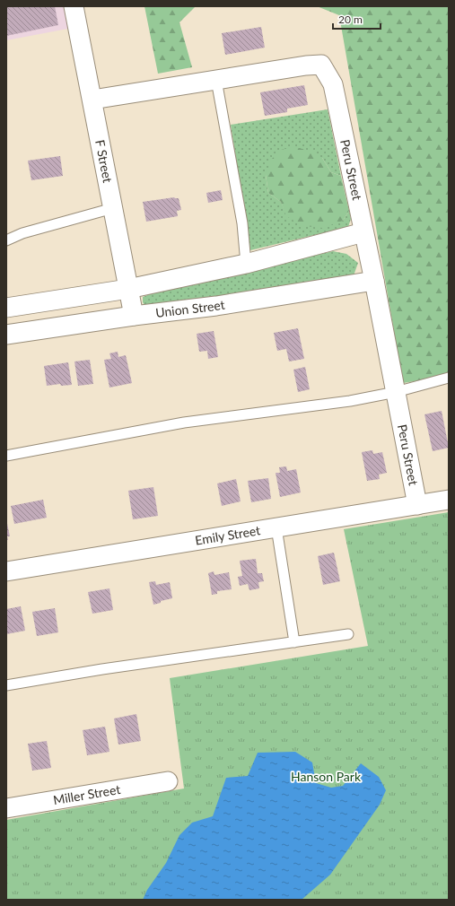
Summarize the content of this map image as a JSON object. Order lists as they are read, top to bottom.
{
  "streets": {
    "street": [
      "F Street",
      "Peru Street",
      "Union Street",
      "Emily Street",
      "Miller Street"
    ]
  },
  "crossings": [
    ["F Street", "Peru Street"],
    ["F Street", "Union Street"],
    ["Peru Street", "Union Street"],
    ["Peru Street", "Emily Street"]
  ],
  "parks": ["Hanson Park"],
  "scale_bar": "20 m"
}
